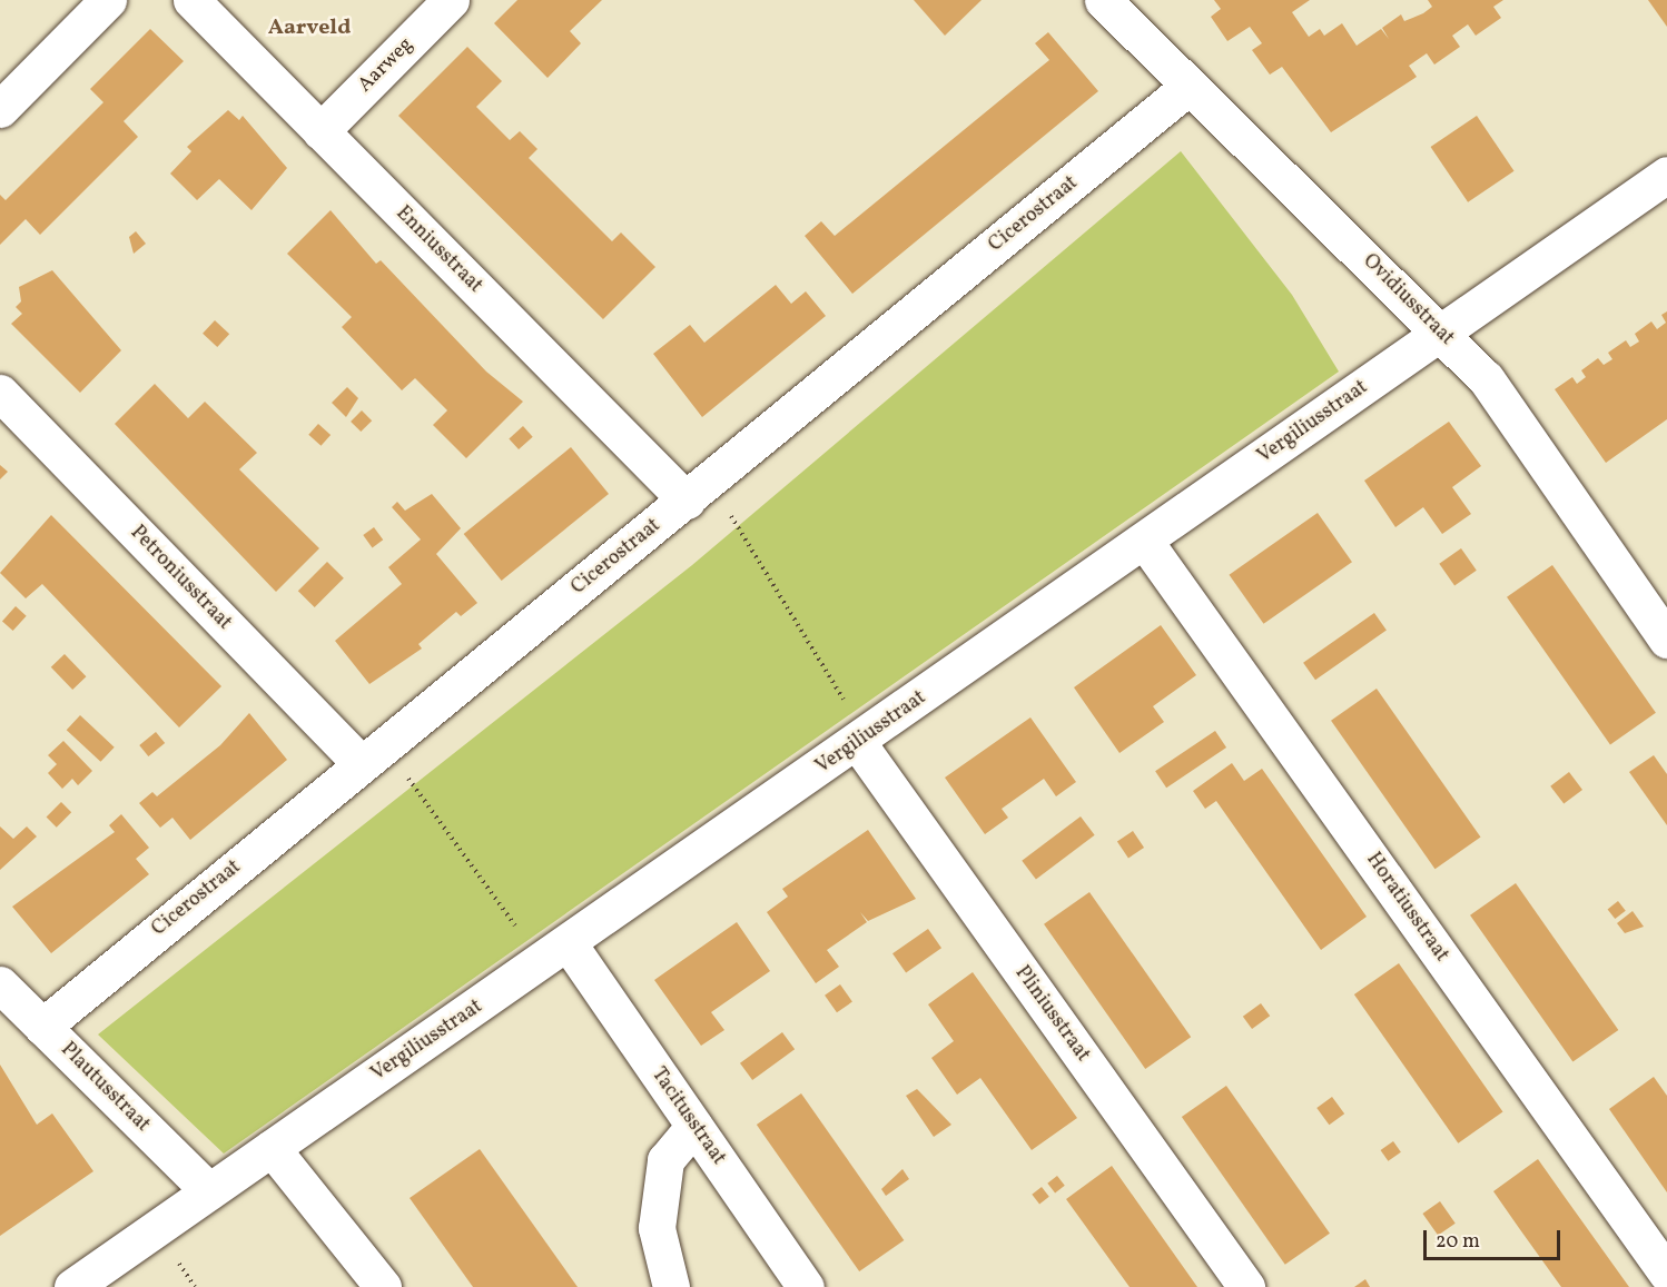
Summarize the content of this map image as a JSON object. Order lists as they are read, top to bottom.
{
  "streets": {
    "street": [
      "Aarweg",
      "Cicerostraat",
      "Enniusstraat",
      "Ovidiusstraat",
      "Vergiliusstraat",
      "Petroniusstraat",
      "Horatiusstraat",
      "Pliniusstraat",
      "Plautusstraat",
      "Tacitusstraat"
    ]
  },
  "crossings": [
    ["Aarweg", "Enniusstraat"],
    ["Cicerostraat", "Enniusstraat"],
    ["Cicerostraat", "Ovidiusstraat"],
    ["Cicerostraat", "Petroniusstraat"],
    ["Cicerostraat", "Plautusstraat"],
    ["Ovidiusstraat", "Vergiliusstraat"],
    ["Vergiliusstraat", "Horatiusstraat"],
    ["Vergiliusstraat", "Pliniusstraat"],
    ["Vergiliusstraat", "Plautusstraat"],
    ["Vergiliusstraat", "Tacitusstraat"]
  ],
  "districts": ["Aarveld"],
  "scale_bar": "20 m"
}
